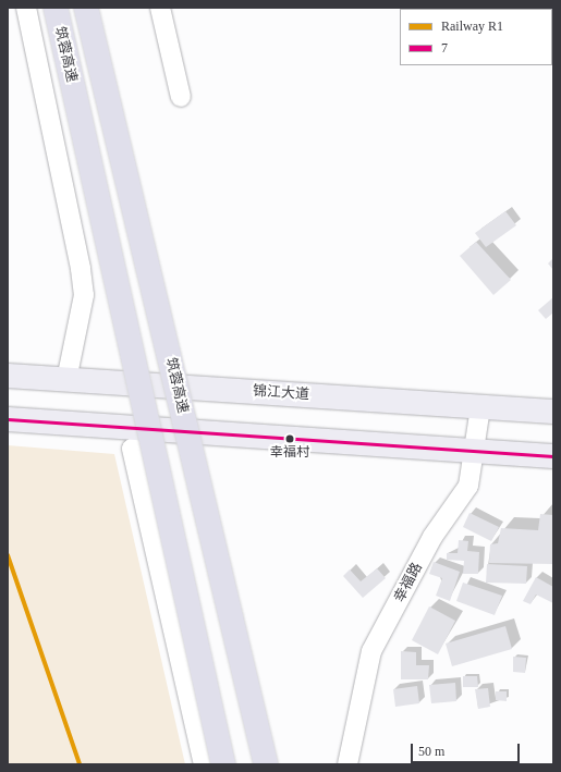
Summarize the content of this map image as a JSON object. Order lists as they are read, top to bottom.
{
  "streets": {
    "highway": ["筑蓉高速"],
    "main road": ["锦江大道"],
    "street": ["幸福路"]
  },
  "crossings": [
    ["锦江大道", "幸福路"]
  ],
  "places": ["幸福村"],
  "lines": ["transit line 7", "rail line R1"],
  "legend": ["Railway R1", "7"],
  "scale_bar": "50 m"
}
